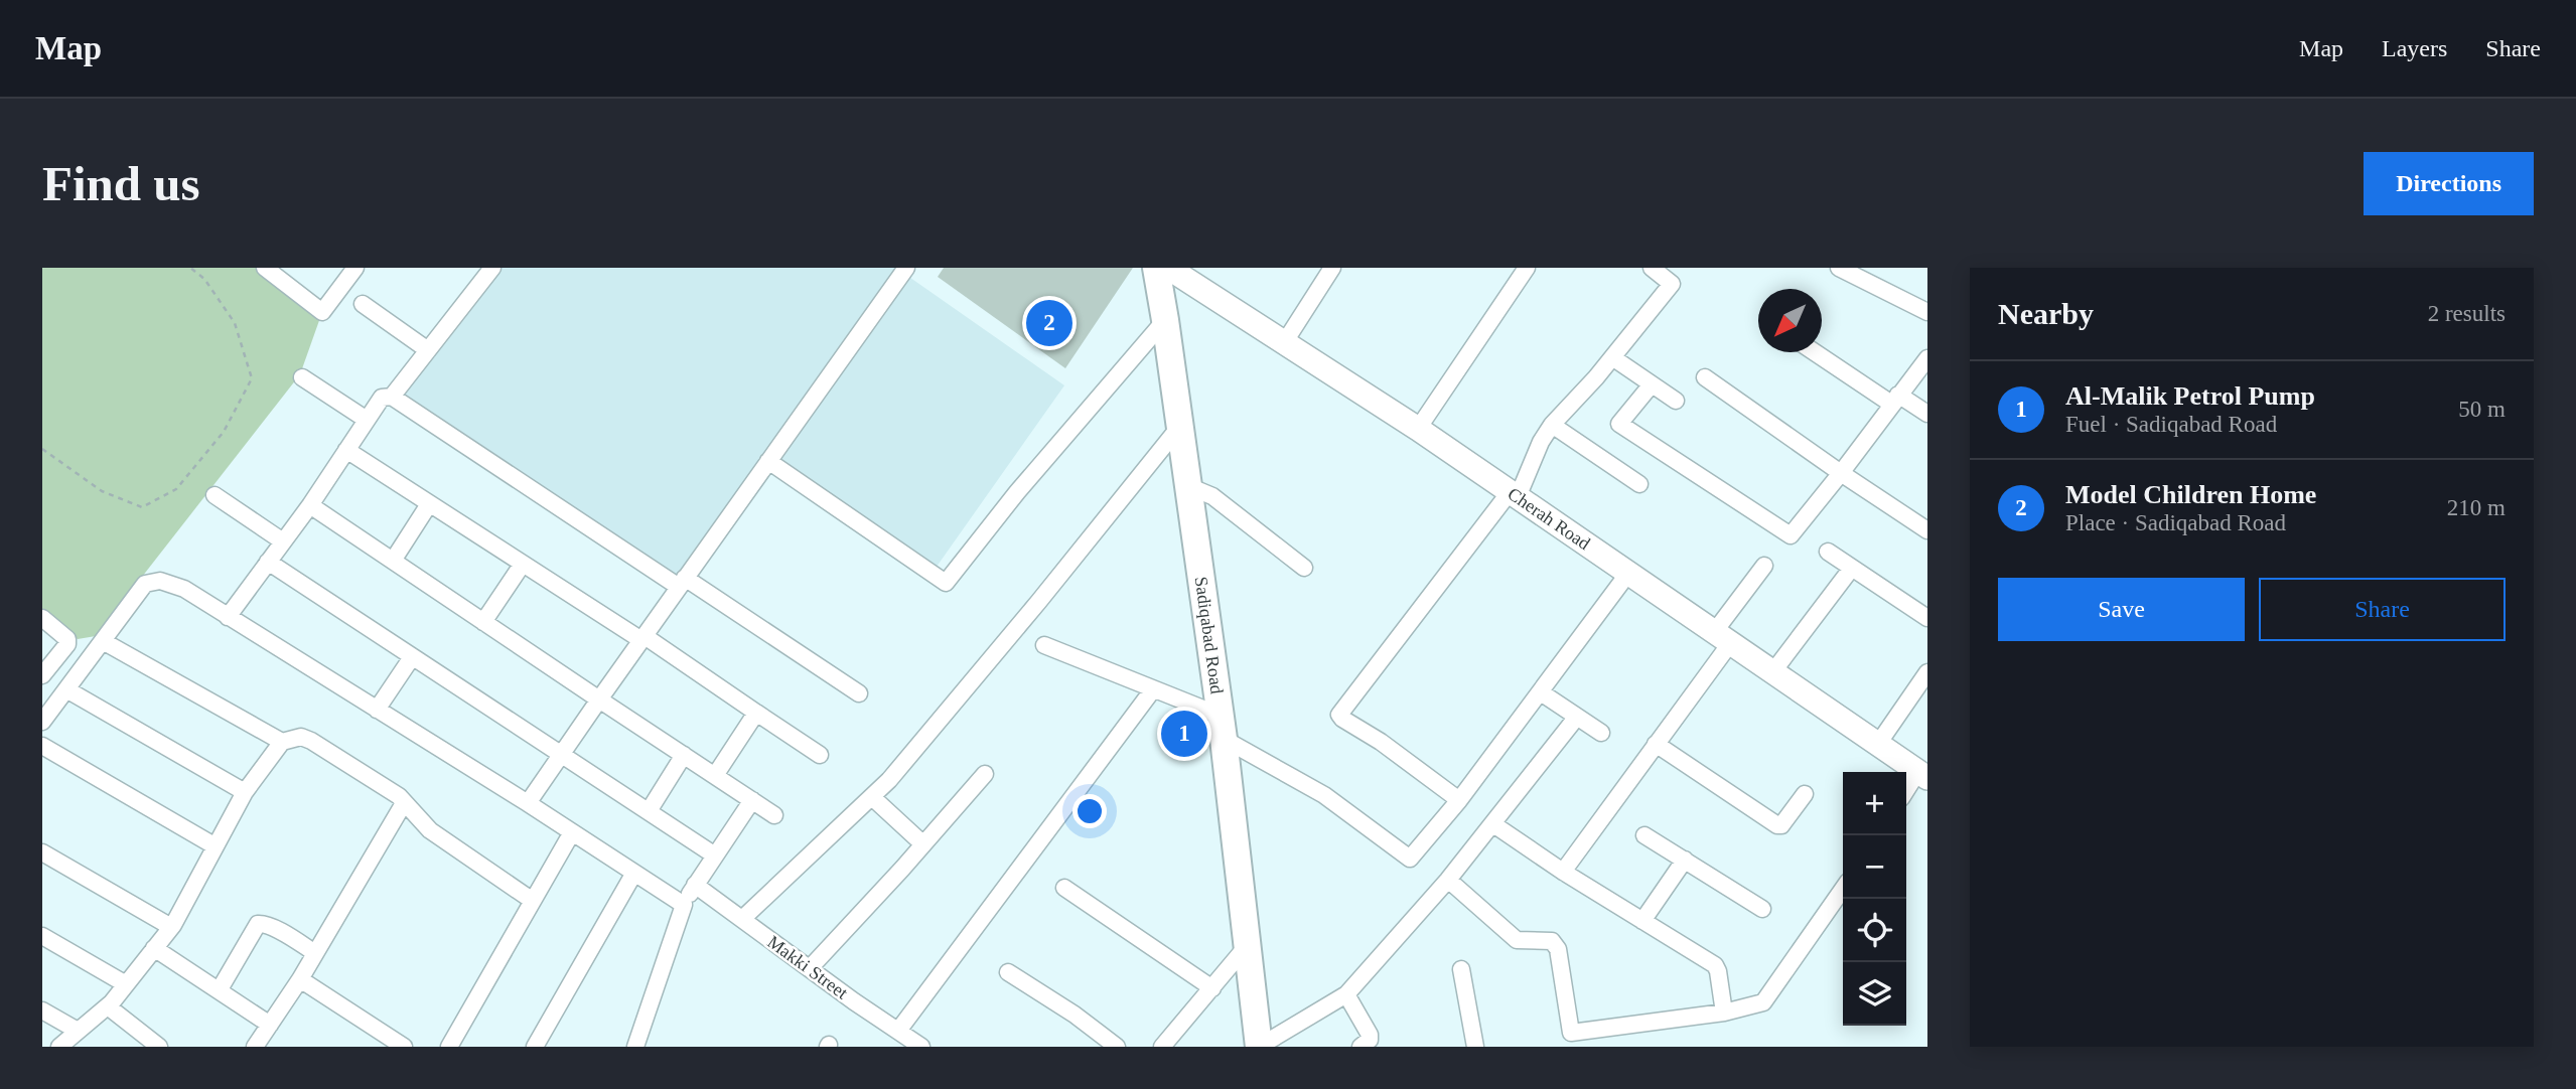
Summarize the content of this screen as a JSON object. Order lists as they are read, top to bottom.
{
  "streets": {
    "main road": ["Sadiqabad Road"],
    "street": ["Cherah Road", "Makki Street"]
  },
  "north": "bottom left",
  "page": {
    "header": "Map",
    "nav": ["Map", "Layers", "Share"],
    "buttons": [
      "Directions",
      ["Save", "Share"]
    ],
    "title": "Find us",
    "heading": ["Nearby", "2 results"],
    "pins": ["2", "1"],
    "list": [
      {
        "mark": "1",
        "name": "Al-Malik Petrol Pump",
        "note": "Fuel · Sadiqabad Road",
        "value": "50 m"
      },
      {
        "mark": "2",
        "name": "Model Children Home",
        "note": "Place · Sadiqabad Road",
        "value": "210 m"
      }
    ],
    "map_buttons": ["+", "−"]
  }
}
